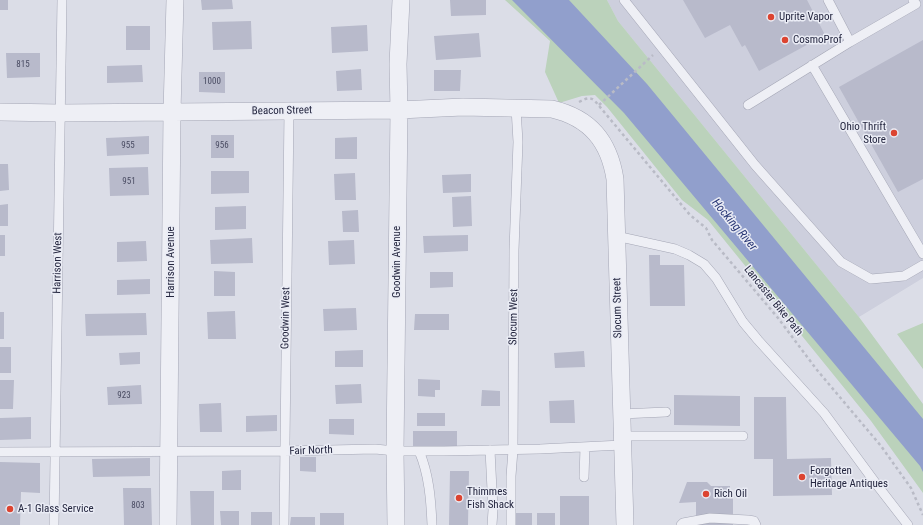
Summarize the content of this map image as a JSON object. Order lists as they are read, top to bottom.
{
  "streets": {
    "street": [
      "Beacon Street",
      "Harrison Avenue",
      "Goodwin Avenue",
      "Slocum Street"
    ],
    "lane": [
      "Harrison West",
      "Slocum West",
      "Goodwin West",
      "Fair North"
    ],
    "path": ["Lancaster Bike Path"]
  },
  "crossings": [
    ["Beacon Street", "Harrison Avenue"],
    ["Beacon Street", "Goodwin Avenue"],
    ["Beacon Street", "Harrison West"],
    ["Beacon Street", "Slocum Street"],
    ["Beacon Street", "Slocum West"],
    ["Beacon Street", "Goodwin West"],
    ["Harrison Avenue", "Fair North"],
    ["Goodwin Avenue", "Fair North"],
    ["Harrison West", "Fair North"],
    ["Slocum Street", "Fair North"],
    ["Slocum West", "Fair North"],
    ["Goodwin West", "Fair North"]
  ],
  "water": ["Hocking River"],
  "places": [
    "Uprite Vapor",
    "CosmoProf",
    "Ohio Thrift Store",
    "Forgotten Heritage Antiques",
    "Rich Oil",
    "Thimmes Fish Shack",
    "A-1 Glass Service"
  ],
  "house_numbers": [
    "815",
    "1000",
    "955",
    "956",
    "951",
    "923",
    "803"
  ]
}
